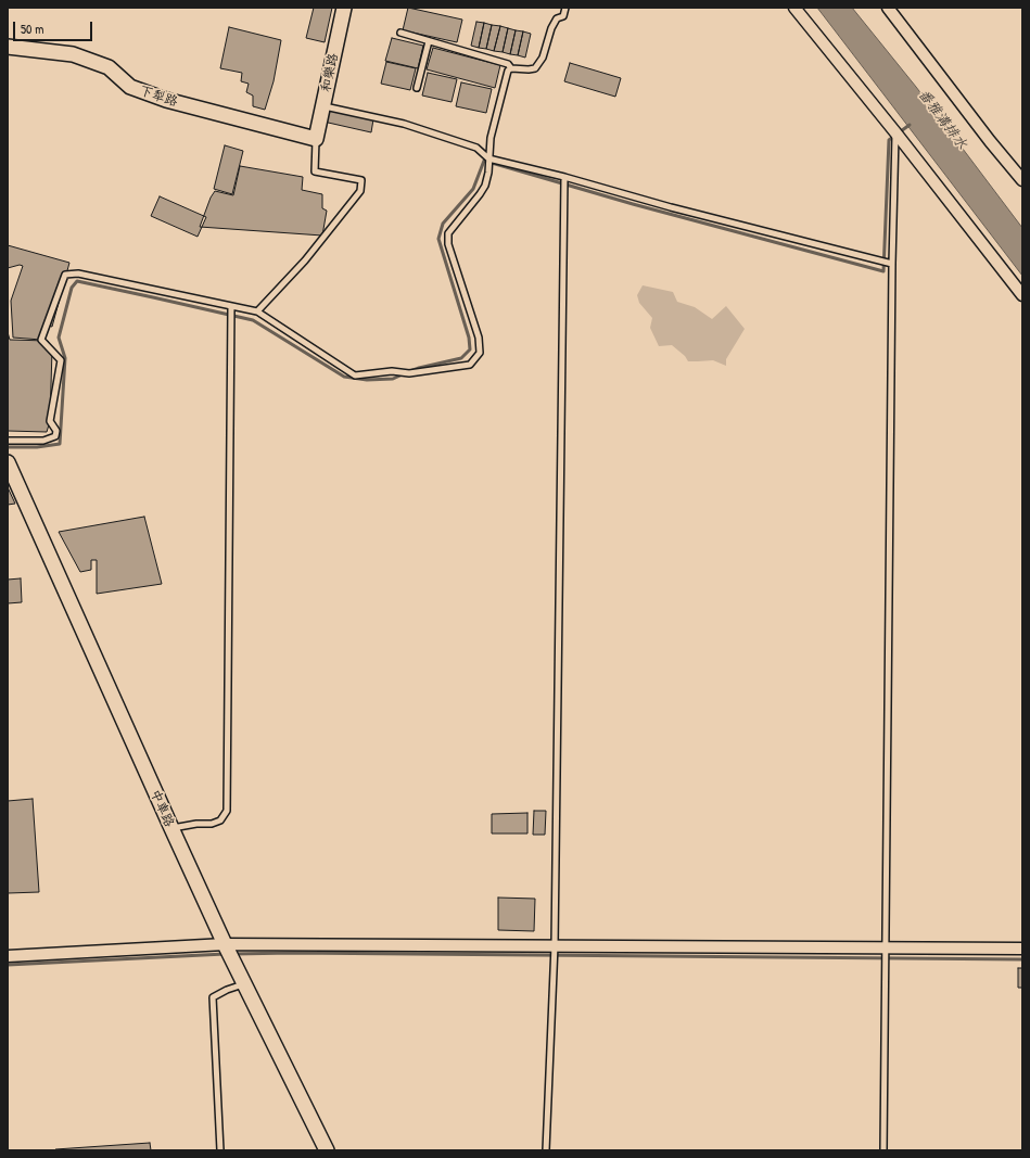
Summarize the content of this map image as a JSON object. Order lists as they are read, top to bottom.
{
  "streets": {
    "street": ["和樂路", "下犁路", "中車路"]
  },
  "crossings": [
    ["和樂路", "下犁路"]
  ],
  "water": ["番雅溝排水"],
  "scale_bar": "50 m"
}
